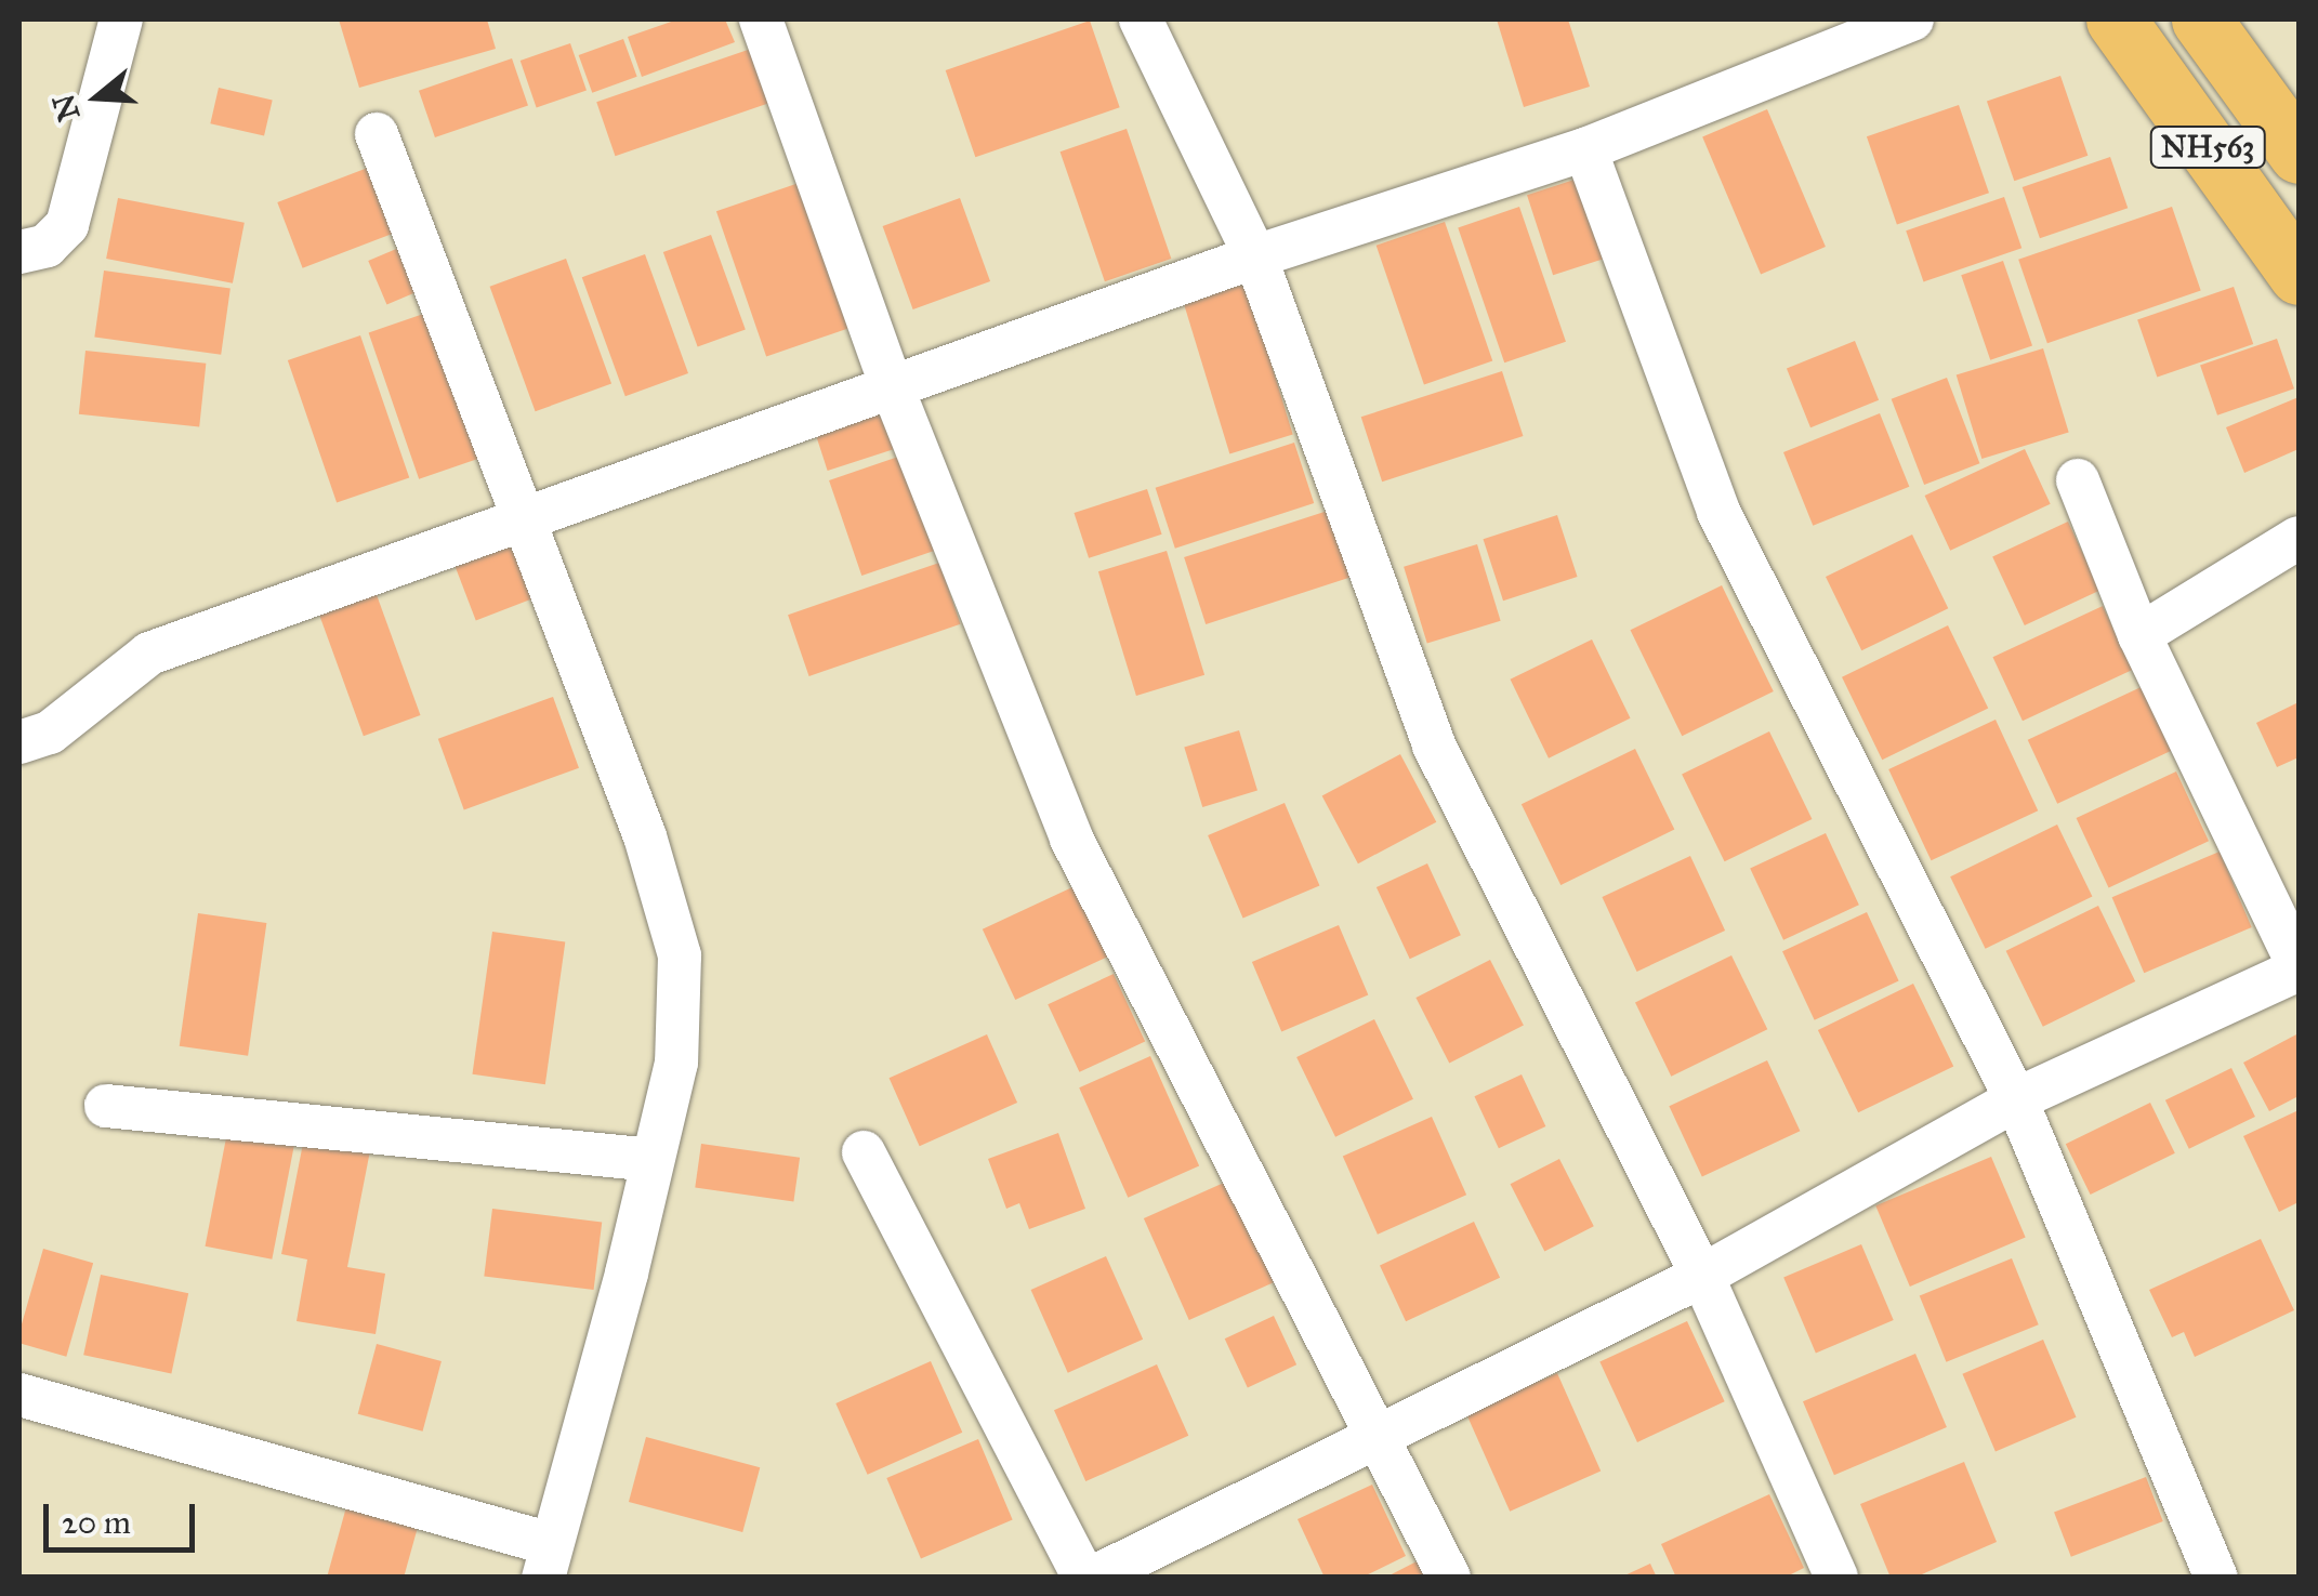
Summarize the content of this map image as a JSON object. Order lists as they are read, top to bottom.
{
  "streets": {
    "highway": ["NH563"]
  },
  "scale_bar": "20 m",
  "north": "left"
}
